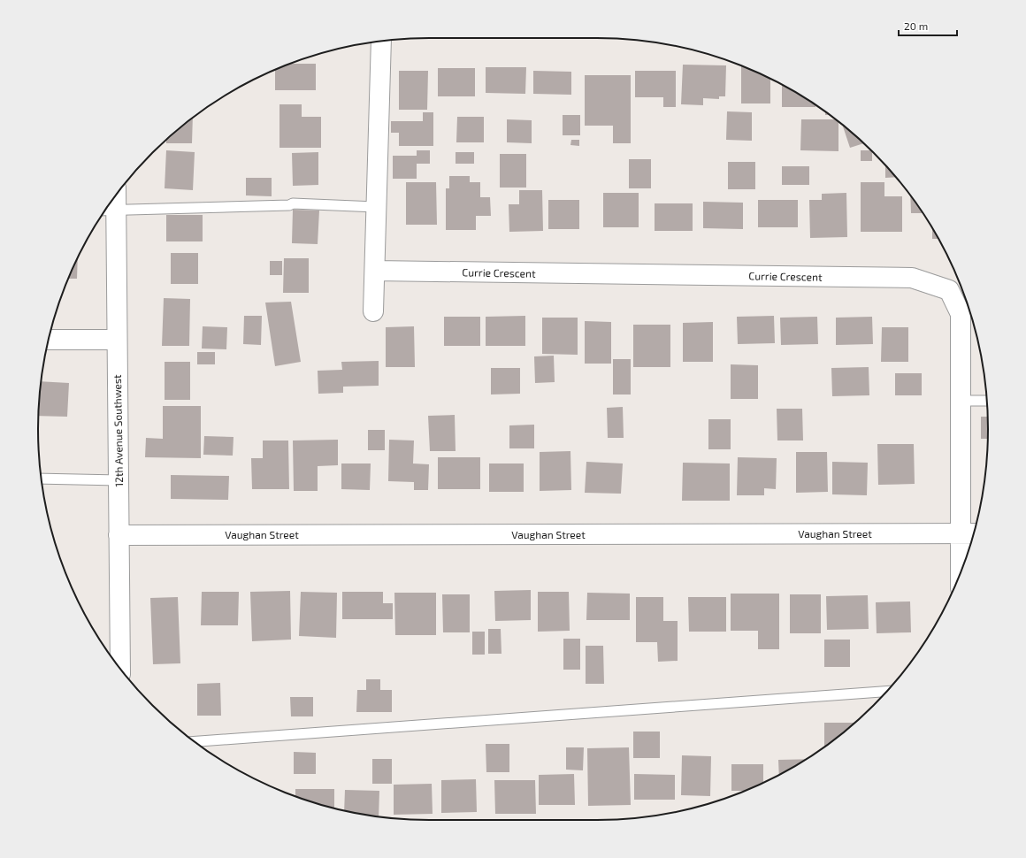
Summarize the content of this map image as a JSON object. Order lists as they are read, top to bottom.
{
  "streets": {
    "street": ["Currie Crescent", "12th Avenue Southwest", "Vaughan Street"]
  },
  "crossings": [
    ["Currie Crescent", "Vaughan Street"],
    ["12th Avenue Southwest", "Vaughan Street"]
  ],
  "scale_bar": "20 m"
}
